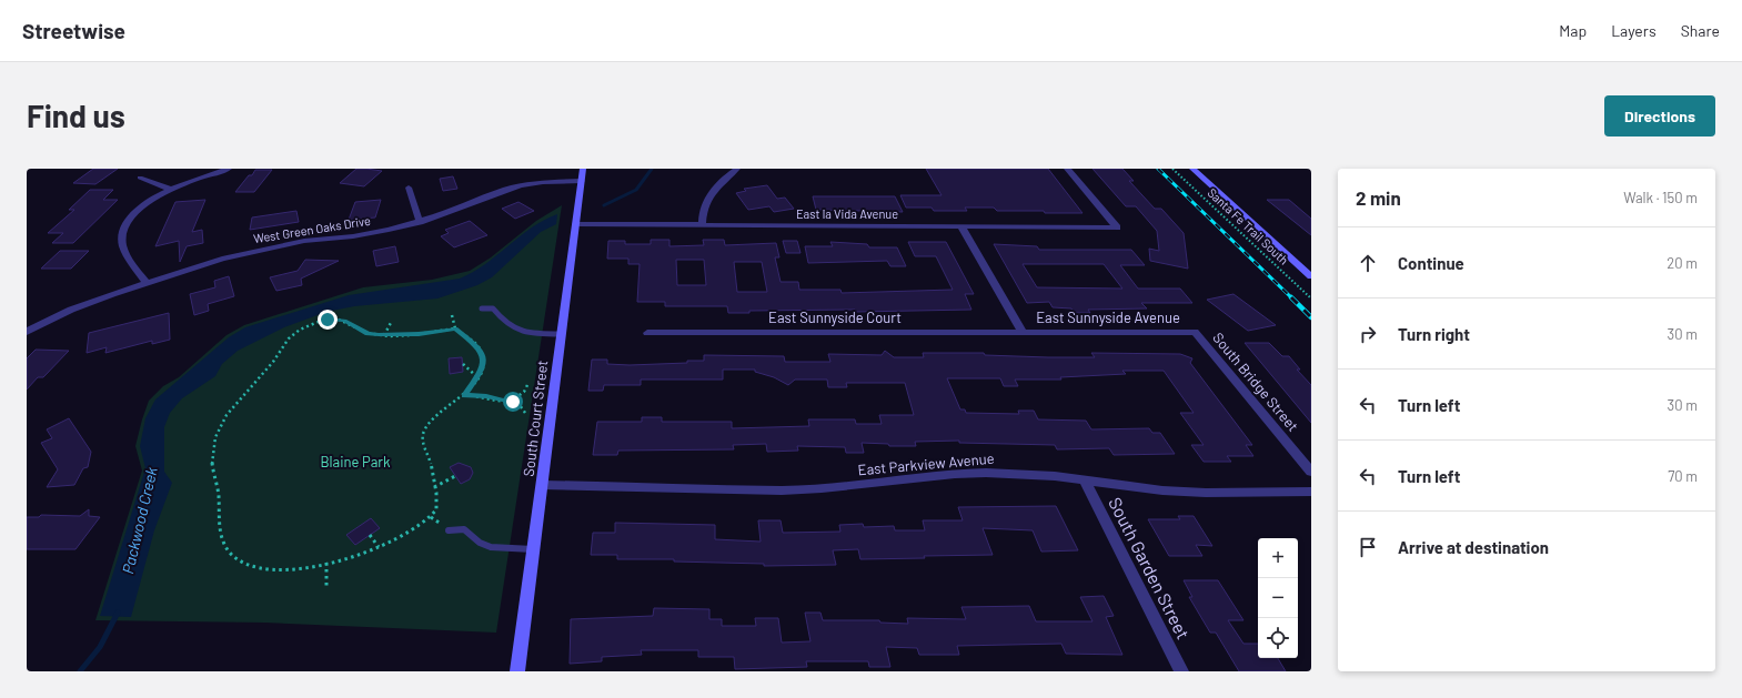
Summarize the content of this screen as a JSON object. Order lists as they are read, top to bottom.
{
  "streets": {
    "street": [
      "East la Vida Avenue",
      "West Green Oaks Drive",
      "East Sunnyside Court",
      "East Sunnyside Avenue",
      "South Bridge Street",
      "South Court Street",
      "East Parkview Avenue",
      "South Garden Street"
    ],
    "path": ["Santa Fe Trail South"]
  },
  "crossings": [
    ["East la Vida Avenue", "South Court Street"],
    ["West Green Oaks Drive", "South Court Street"],
    ["East Sunnyside Court", "East Sunnyside Avenue"],
    ["East Sunnyside Avenue", "South Bridge Street"],
    ["South Court Street", "East Parkview Avenue"],
    ["East Parkview Avenue", "South Garden Street"]
  ],
  "water": ["Packwood Creek"],
  "parks": ["Blaine Park"],
  "page": {
    "header": "Streetwise",
    "nav": ["Map", "Layers", "Share"],
    "buttons": "Directions",
    "title": "Find us",
    "heading": ["2 min", "Walk · 150 m"],
    "list": [
      ["Continue", "20 m"],
      ["Turn right", "30 m"],
      ["Turn left", "30 m"],
      ["Turn left", "70 m"],
      "Arrive at destination"
    ],
    "map_buttons": ["+", "−"]
  }
}
